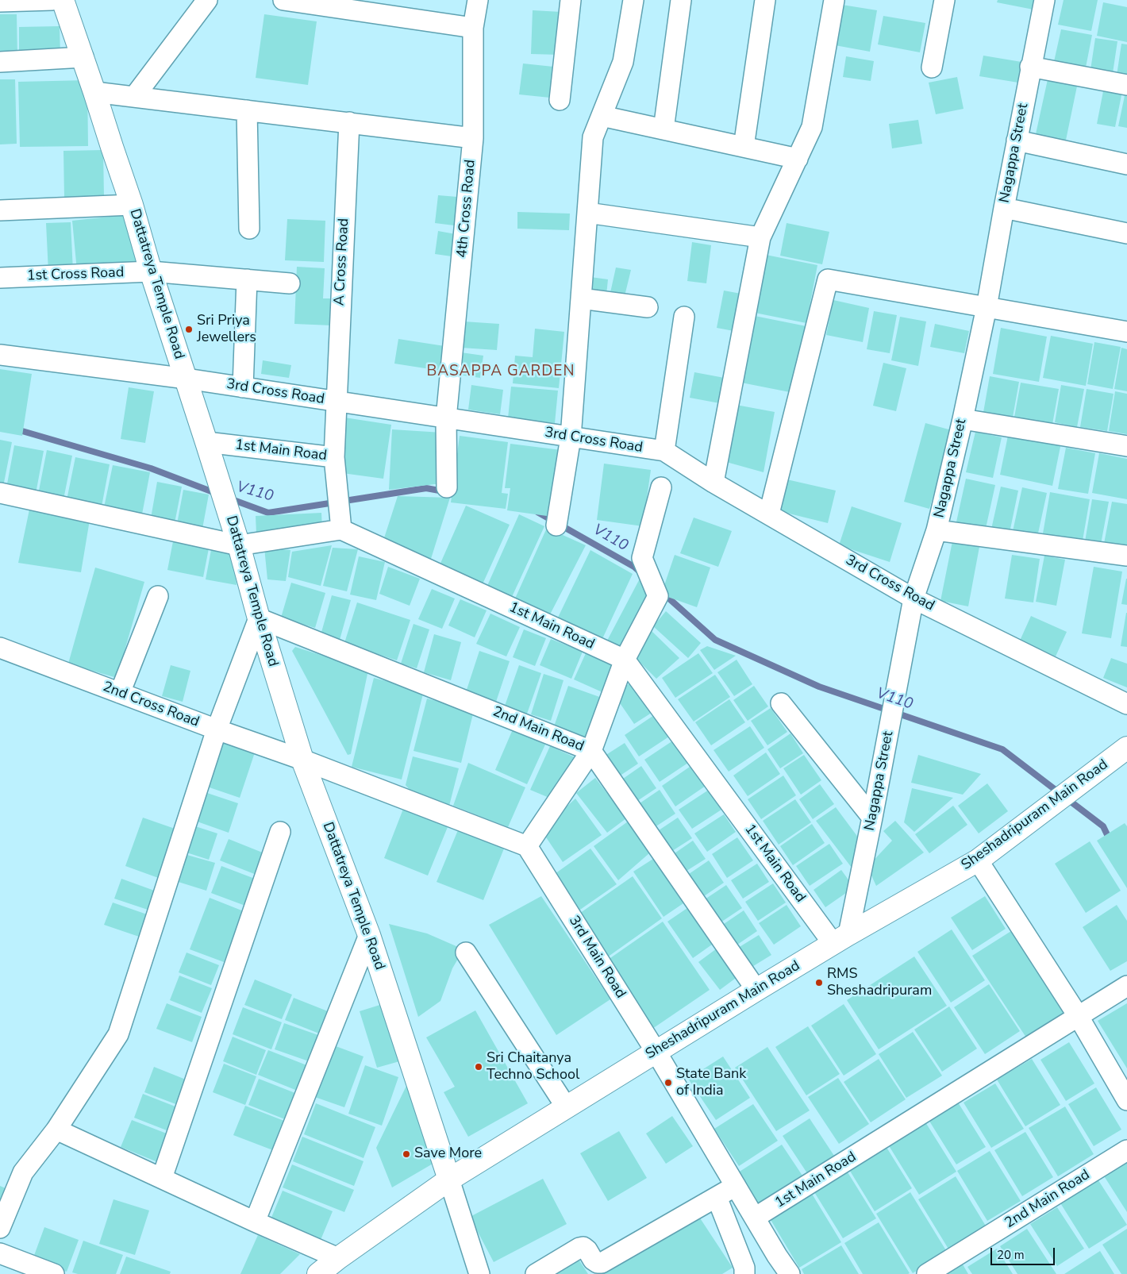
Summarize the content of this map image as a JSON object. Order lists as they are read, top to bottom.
{
  "streets": {
    "street": [
      "Nagappa Street",
      "4th Cross Road",
      "A Cross Road",
      "1st Cross Road",
      "Dattatreya Temple Road",
      "3rd Cross Road",
      "1st Main Road",
      "2nd Cross Road",
      "2nd Main Road",
      "Sheshadripuram Main Road",
      "3rd Main Road"
    ]
  },
  "crossings": [
    ["Nagappa Street", "3rd Cross Road"],
    ["Nagappa Street", "1st Main Road"],
    ["Nagappa Street", "Sheshadripuram Main Road"],
    ["4th Cross Road", "3rd Cross Road"],
    ["A Cross Road", "3rd Cross Road"],
    ["A Cross Road", "1st Main Road"],
    ["1st Cross Road", "Dattatreya Temple Road"],
    ["Dattatreya Temple Road", "3rd Cross Road"],
    ["Dattatreya Temple Road", "1st Main Road"],
    ["Dattatreya Temple Road", "2nd Cross Road"],
    ["Dattatreya Temple Road", "2nd Main Road"],
    ["Dattatreya Temple Road", "Sheshadripuram Main Road"],
    ["1st Main Road", "Sheshadripuram Main Road"],
    ["1st Main Road", "3rd Main Road"],
    ["2nd Main Road", "Sheshadripuram Main Road"],
    ["Sheshadripuram Main Road", "3rd Main Road"]
  ],
  "districts": ["BASAPPA GARDEN"],
  "water": ["V110"],
  "places": [
    "Sri Priya Jewellers",
    "RMS Sheshadripuram",
    "Sri Chaitanya Techno School",
    "State Bank of India",
    "Save More"
  ],
  "scale_bar": "20 m"
}
